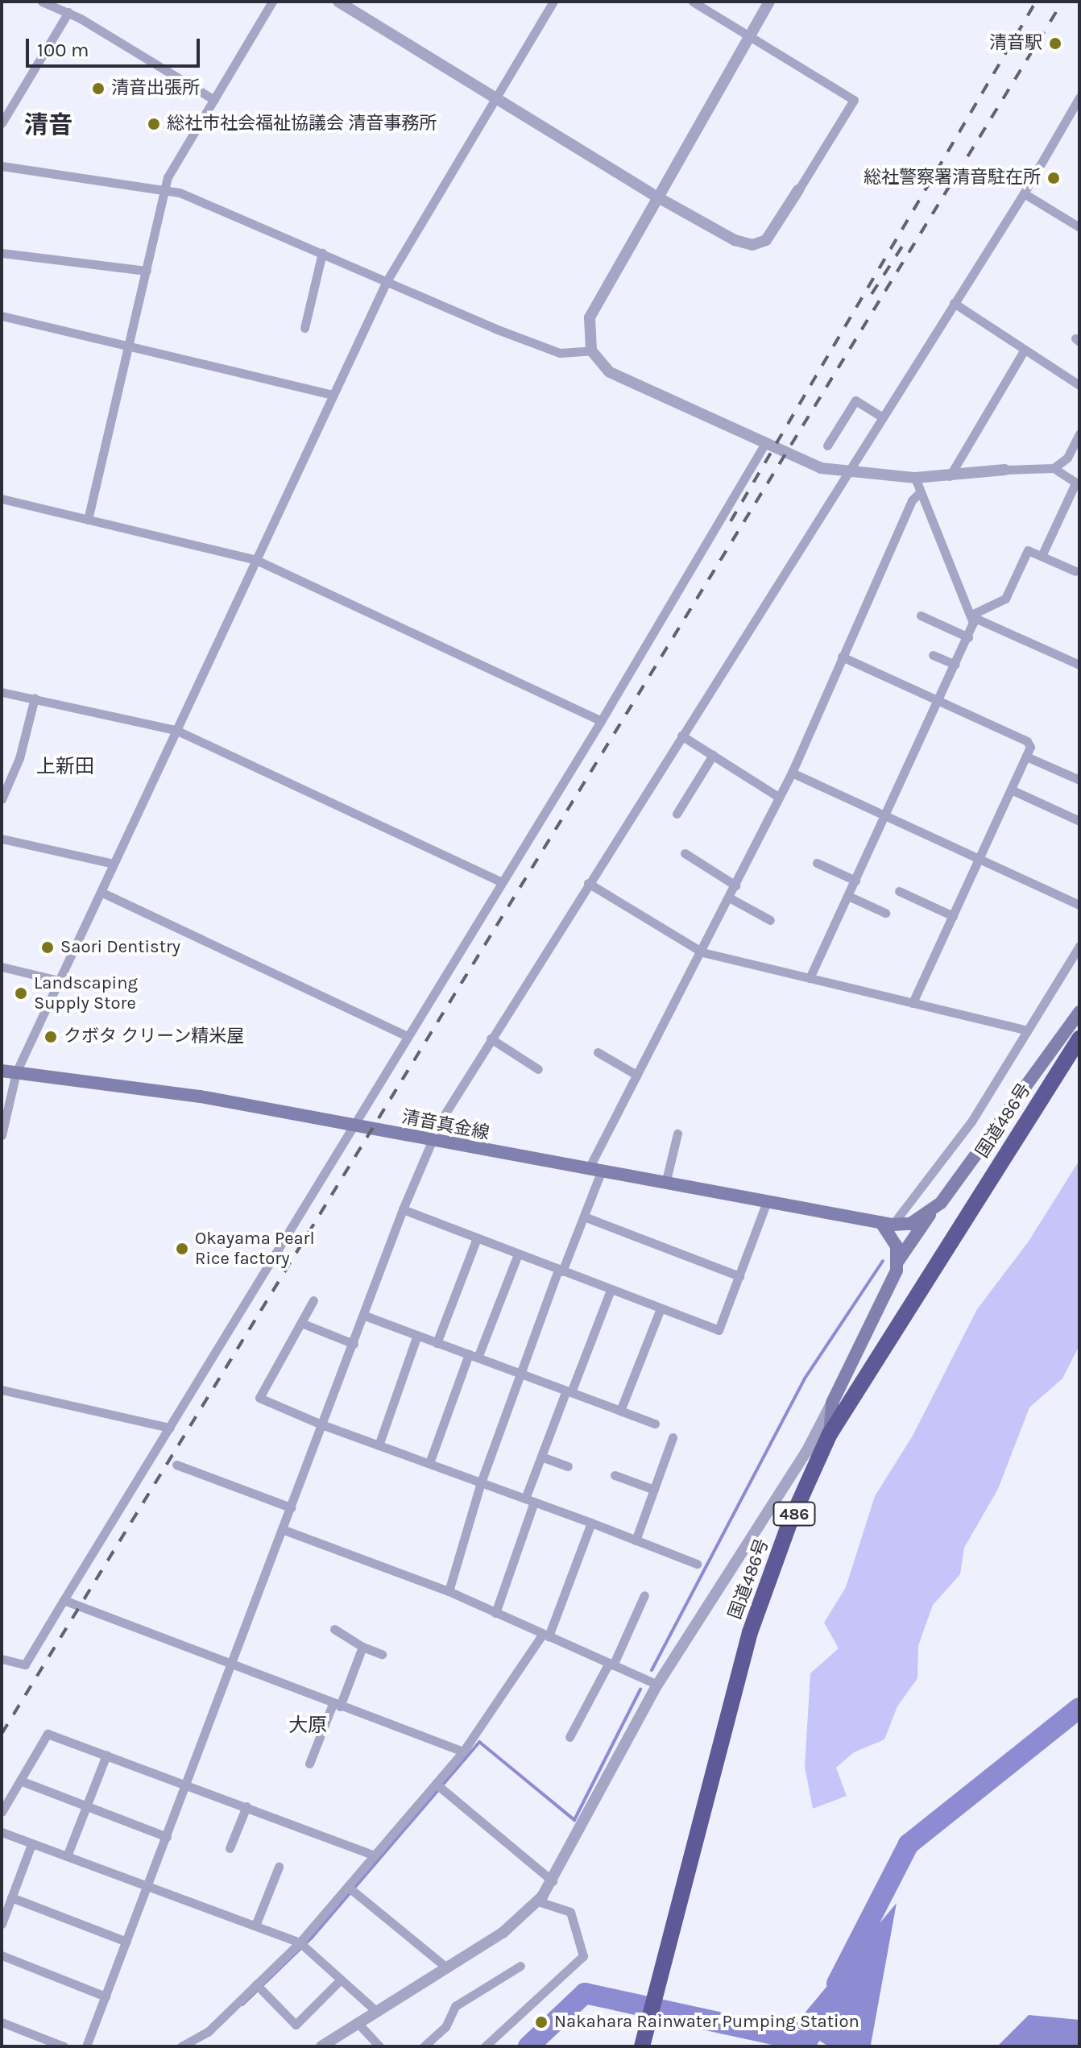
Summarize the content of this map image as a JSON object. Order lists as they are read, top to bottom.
{
  "streets": {
    "highway": ["国道486号", "486"],
    "main road": ["清音真金線"]
  },
  "districts": ["清音", "上新田", "大原"],
  "places": [
    "清音駅",
    "清音出張所",
    "総社市社会福祉協議会 清音事務所",
    "総社警察署清音駐在所",
    "Saori Dentistry",
    "Landscaping Supply Store",
    "クボタ クリーン精米屋",
    "Okayama Pearl Rice factory",
    "Nakahara Rainwater Pumping Station"
  ],
  "scale_bar": "100 m"
}
